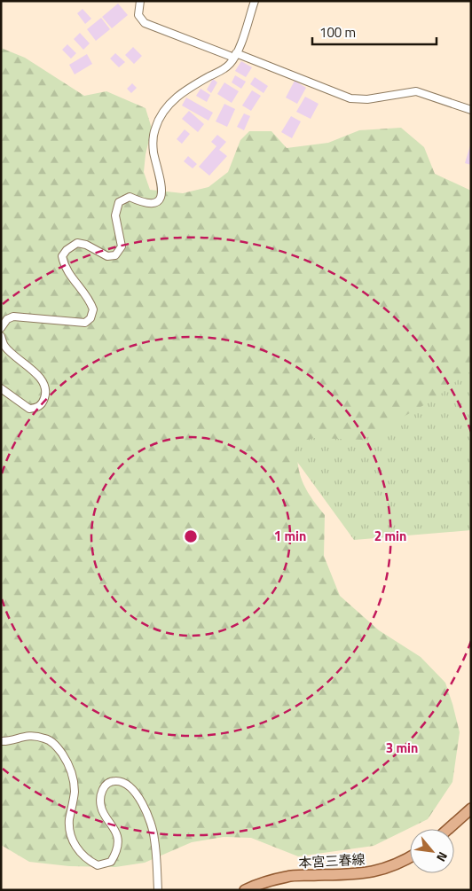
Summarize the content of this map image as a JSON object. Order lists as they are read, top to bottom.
{
  "streets": {
    "main road": ["本宮三春線"]
  },
  "scale_bar": "100 m",
  "north": "bottom right",
  "rings": ["1 min", "2 min", "3 min"]
}
